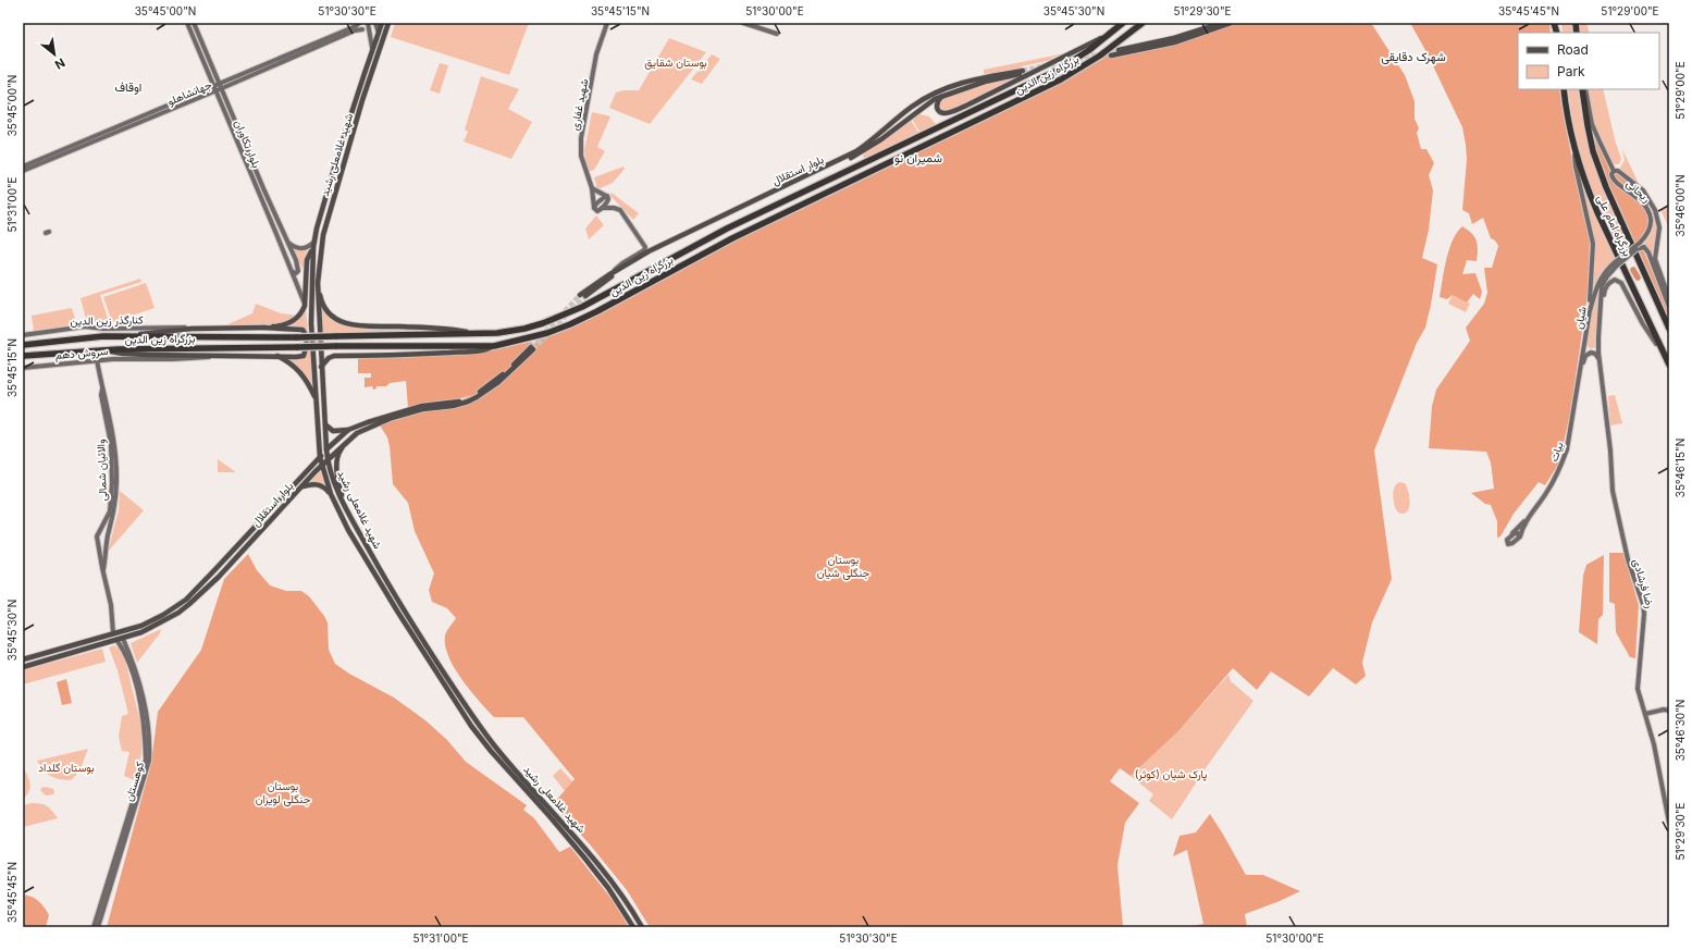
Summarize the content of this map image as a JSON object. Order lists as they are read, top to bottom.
{
  "streets": {
    "highway": ["بزرگراه زین الدین", "بزرگراه امام علی"],
    "main road": [
      "جهانشاهلو",
      "شهید غفاری",
      "بلوار تکاوران",
      "شهید غلامعلی رشید",
      "بلوار استقلال",
      "ریحانی",
      "شیان",
      "کنارگذر زین الدین",
      "سروش دهم",
      "بیات",
      "والائیان شمالی",
      "رضا فرشادی",
      "کوهستان"
    ]
  },
  "crossings": [
    ["جهانشاهلو", "بلوار تکاوران"],
    ["شهید غلامعلی رشید", "بلوار استقلال"],
    ["بلوار استقلال", "والائیان شمالی"],
    ["بلوار استقلال", "کوهستان"],
    ["ریحانی", "شیان"],
    ["شیان", "بیات"],
    ["سروش دهم", "والائیان شمالی"]
  ],
  "districts": ["شهرک دقایقی", "اوقاف", "شمیران نو"],
  "parks": [
    "بوستان شقایق",
    "بوستان جنگلی شیان",
    "بوستان گلداد",
    "پارک شیان (کوثر)",
    "بوستان جنگلی لویزان"
  ],
  "legend": ["Road", "Park"],
  "north": "bottom right",
  "coordinates": [
    "35°45'00\"N",
    "51°30'30\"E",
    "35°45'15\"N",
    "51°30'00\"E",
    "35°45'30\"N",
    "51°29'30\"E",
    "35°45'45\"N",
    "51°29'00\"E",
    "51°31'00\"E",
    "35°46'00\"N",
    "35°46'15\"N",
    "35°46'30\"N"
  ]
}
